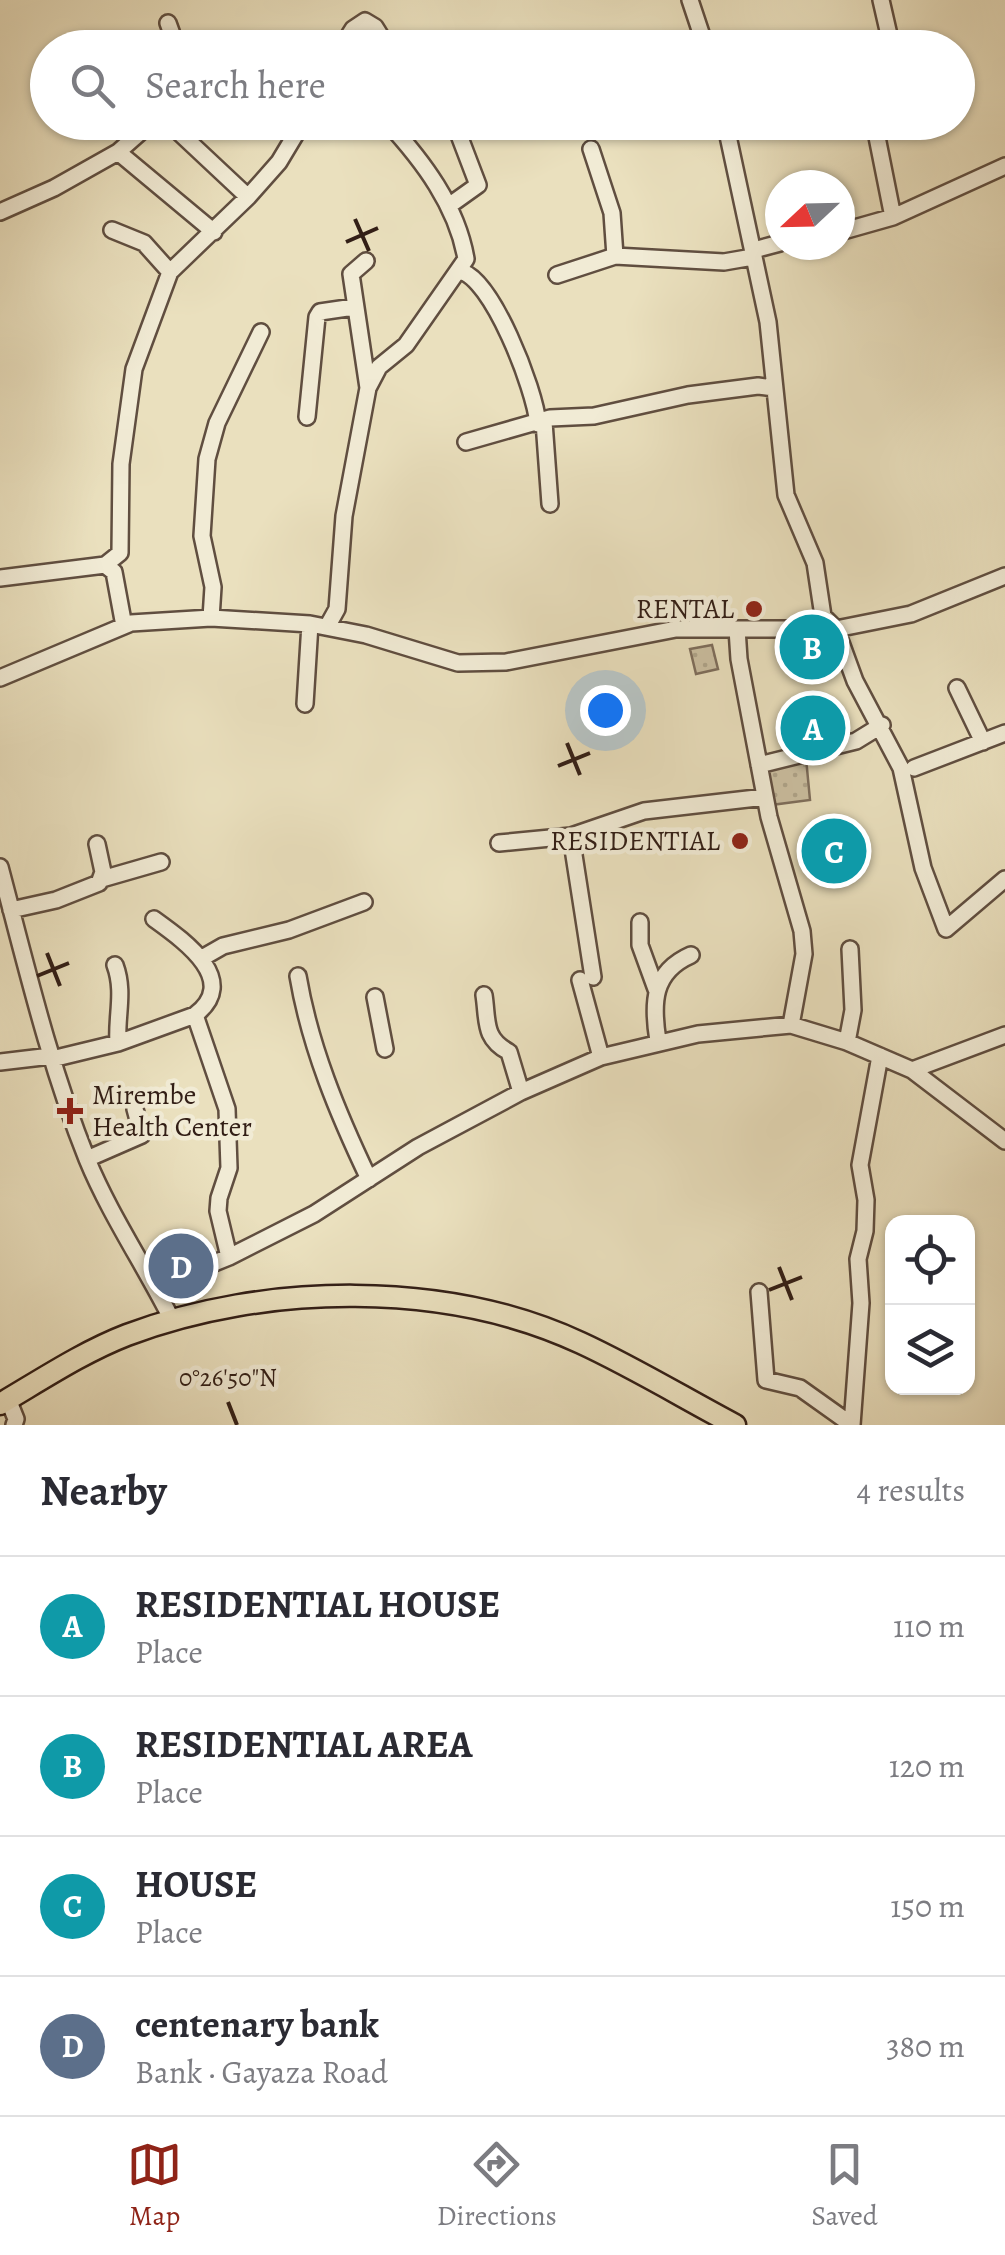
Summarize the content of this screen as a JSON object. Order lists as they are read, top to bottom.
{
  "places": {
    "other": ["RENTAL", "RESIDENTIAL"],
    "health": ["Mirembe Health Center"]
  },
  "north": "left",
  "page": {
    "search": "Search here",
    "pins": [
      "B",
      "A",
      "C",
      "D"
    ],
    "heading": ["Nearby", "4 results"],
    "list": [
      {
        "mark": "A",
        "name": "RESIDENTIAL HOUSE",
        "note": "Place",
        "value": "110 m"
      },
      {
        "mark": "B",
        "name": "RESIDENTIAL AREA",
        "note": "Place",
        "value": "120 m"
      },
      {
        "mark": "C",
        "name": "HOUSE",
        "note": "Place",
        "value": "150 m"
      },
      {
        "mark": "D",
        "name": "centenary bank",
        "note": "Bank · Gayaza Road",
        "value": "380 m"
      }
    ],
    "nav": ["Map", "Directions", "Saved"]
  },
  "coordinates": ["0°26'50\"N"]
}
